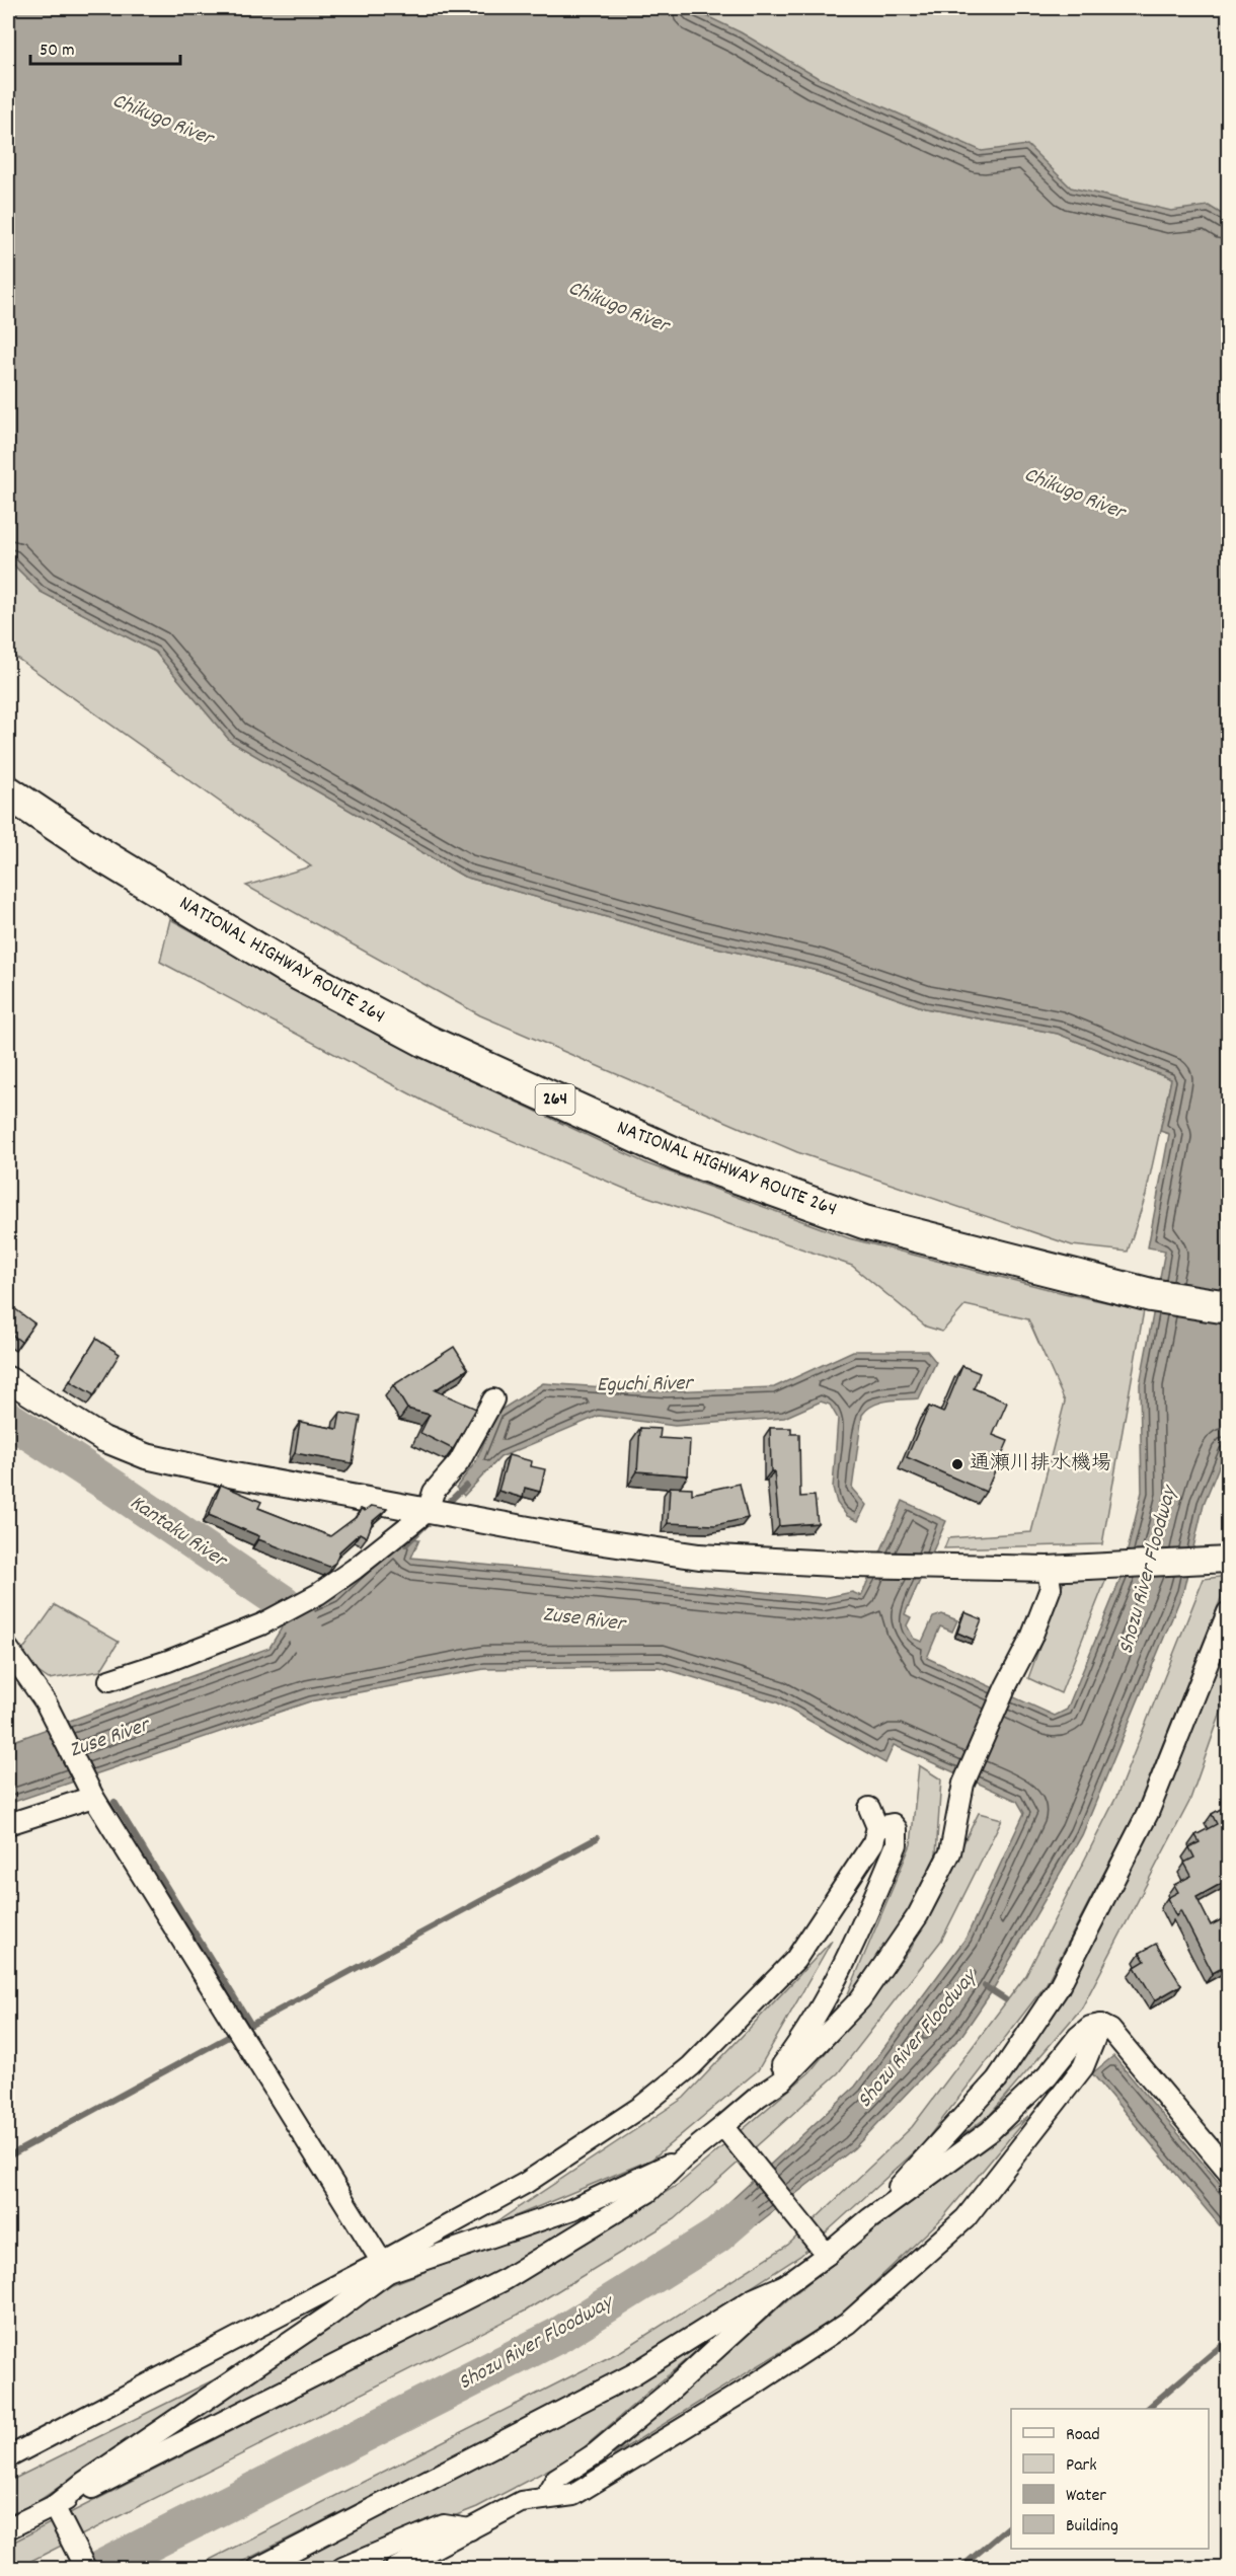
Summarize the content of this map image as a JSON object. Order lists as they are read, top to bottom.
{
  "streets": {
    "highway": ["NATIONAL HIGHWAY ROUTE 264", "264"]
  },
  "water": [
    "Chikugo River",
    "Eguchi River",
    "Kantaku River",
    "Shozu River Floodway",
    "Zuse River"
  ],
  "places": ["通瀬川排水機場"],
  "legend": [
    "Road",
    "Park",
    "Water",
    "Building"
  ],
  "scale_bar": "50 m"
}
